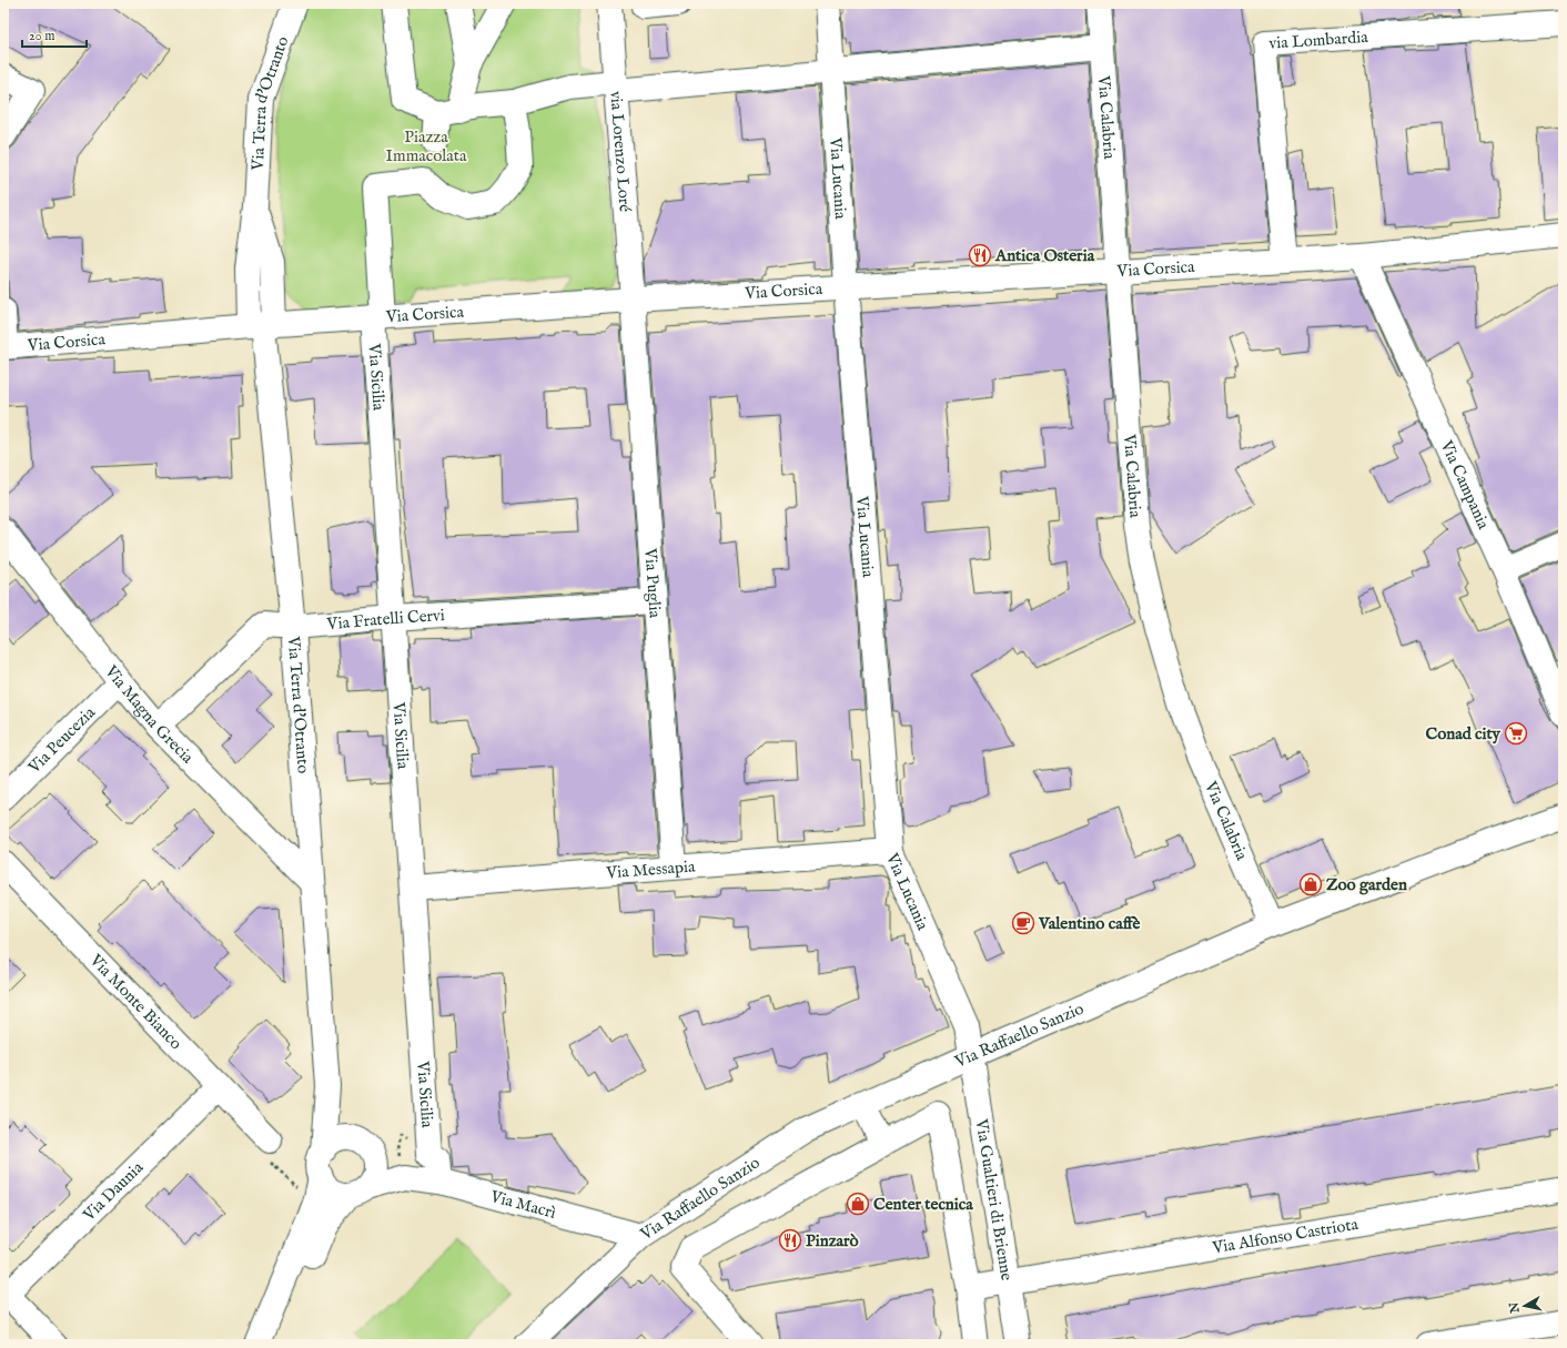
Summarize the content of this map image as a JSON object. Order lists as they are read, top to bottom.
{
  "streets": {
    "street": [
      "via Lombardia",
      "Via Terra d'Otranto",
      "Via Calabria",
      "via Lorenzo Loré",
      "Via Lucania",
      "Via Corsica",
      "Via Sicilia",
      "Via Campania",
      "Via Puglia",
      "Via Fratelli Cervi",
      "Via Magna Grecia",
      "Via Peucezia",
      "Via Messapia",
      "Via Monte Bianco",
      "Via Raffaello Sanzio",
      "Via Daunia",
      "Via Gualtieri di Brienne",
      "Via Macrì",
      "Via Alfonso Castriota"
    ]
  },
  "crossings": [
    ["via Lombardia", "Via Corsica"],
    ["Via Terra d'Otranto", "Via Corsica"],
    ["Via Terra d'Otranto", "Via Fratelli Cervi"],
    ["Via Terra d'Otranto", "Via Magna Grecia"],
    ["Via Terra d'Otranto", "Via Macrì"],
    ["Via Calabria", "Via Corsica"],
    ["Via Calabria", "Via Raffaello Sanzio"],
    ["via Lorenzo Loré", "Via Corsica"],
    ["via Lorenzo Loré", "Via Puglia"],
    ["Via Lucania", "Via Corsica"],
    ["Via Lucania", "Via Messapia"],
    ["Via Lucania", "Via Raffaello Sanzio"],
    ["Via Lucania", "Via Gualtieri di Brienne"],
    ["Via Corsica", "Via Sicilia"],
    ["Via Corsica", "Via Campania"],
    ["Via Corsica", "Via Puglia"],
    ["Via Sicilia", "Via Fratelli Cervi"],
    ["Via Sicilia", "Via Messapia"],
    ["Via Sicilia", "Via Macrì"],
    ["Via Puglia", "Via Fratelli Cervi"],
    ["Via Puglia", "Via Messapia"],
    ["Via Fratelli Cervi", "Via Magna Grecia"],
    ["Via Magna Grecia", "Via Peucezia"],
    ["Via Monte Bianco", "Via Daunia"],
    ["Via Raffaello Sanzio", "Via Gualtieri di Brienne"],
    ["Via Raffaello Sanzio", "Via Macrì"],
    ["Via Gualtieri di Brienne", "Via Alfonso Castriota"]
  ],
  "parks": ["Piazza Immacolata"],
  "places": {
    "restaurant": ["Antica Osteria", "Pinzarò"],
    "supermarket": ["Conad city"],
    "shop": ["Zoo garden", "Center tecnica"],
    "cafe": ["Valentino caffè"]
  },
  "scale_bar": "20 m",
  "north": "left"
}
